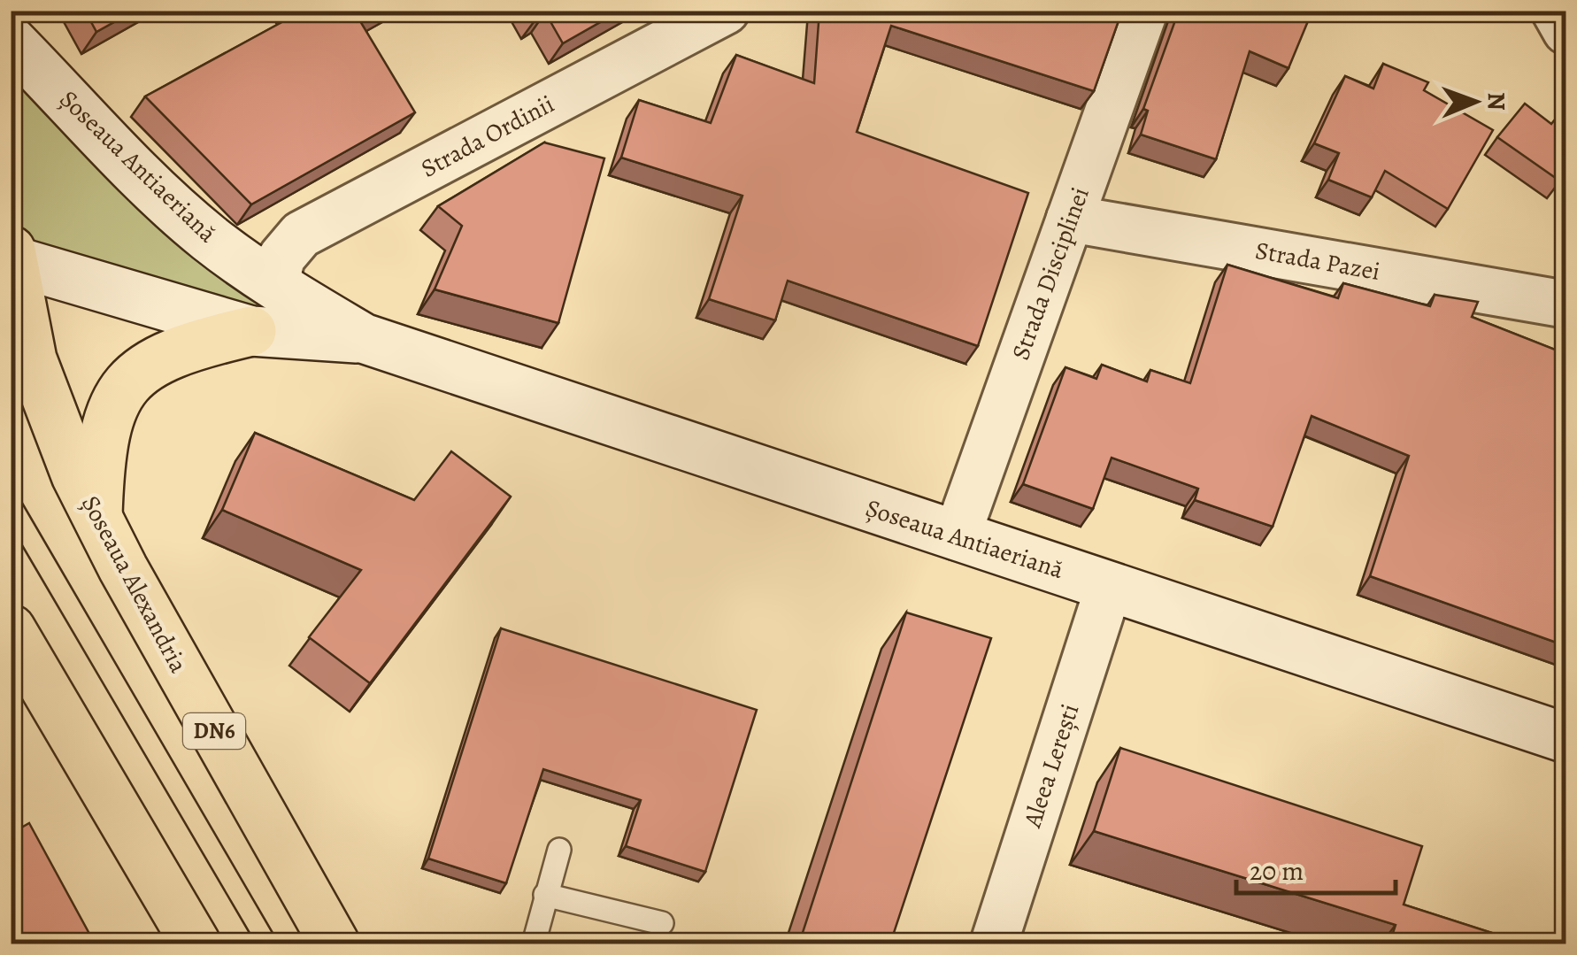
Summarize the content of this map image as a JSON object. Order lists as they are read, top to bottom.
{
  "streets": {
    "main road": ["Șoseaua Antiaeriană", "Șoseaua Alexandria", "DN6"],
    "street": [
      "Strada Ordinii",
      "Strada Pazei",
      "Strada Disciplinei",
      "Aleea Lerești"
    ]
  },
  "crossings": [
    ["Strada Ordinii", "Șoseaua Antiaeriană"],
    ["Șoseaua Antiaeriană", "Strada Disciplinei"],
    ["Șoseaua Antiaeriană", "Șoseaua Alexandria"],
    ["Șoseaua Antiaeriană", "Aleea Lerești"],
    ["Strada Pazei", "Strada Disciplinei"]
  ],
  "scale_bar": "20 m",
  "north": "right"
}
